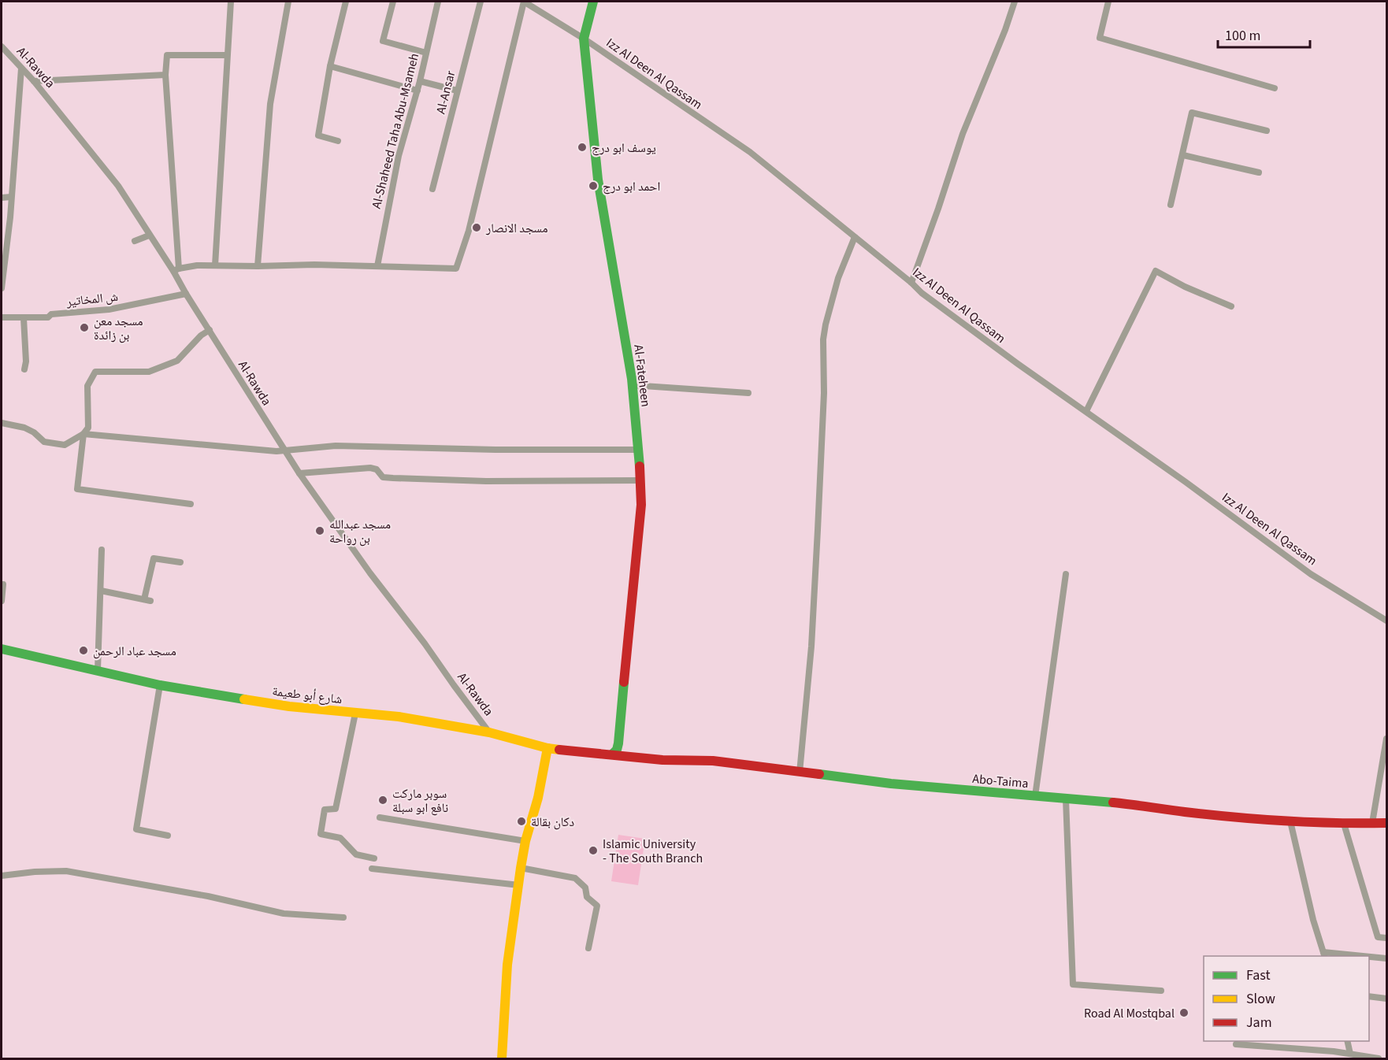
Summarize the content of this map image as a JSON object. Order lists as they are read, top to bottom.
{
  "streets": {
    "street": [
      "Al-Rawda",
      "Izz Al Deen Al Qassam",
      "Al-Ansar",
      "Al-Shaheed Taha Abu-Msameh",
      "ش المخاتير",
      "Al-Fateheen",
      "شارع أبو طعيمة",
      "Abo-Taima"
    ]
  },
  "crossings": [
    ["Al-Rawda", "ش المخاتير"],
    ["Al-Rawda", "شارع أبو طعيمة"],
    ["Izz Al Deen Al Qassam", "Al-Fateheen"],
    ["Al-Fateheen", "شارع أبو طعيمة"],
    ["Al-Fateheen", "Abo-Taima"],
    ["شارع أبو طعيمة", "Abo-Taima"]
  ],
  "places": [
    "يوسف ابو درج",
    "احمد ابو درج",
    "مسجد الانصار",
    "مسجد معن بن زائدة",
    "مسجد عبدالله بن رواحة",
    "مسجد عباد الرحمن",
    "سوبر ماركت نافع ابو سبلة",
    "دكان بقالة",
    "Islamic University - The South Branch",
    "Road Al Mostqbal"
  ],
  "legend": ["Fast", "Slow", "Jam"],
  "scale_bar": "100 m"
}
